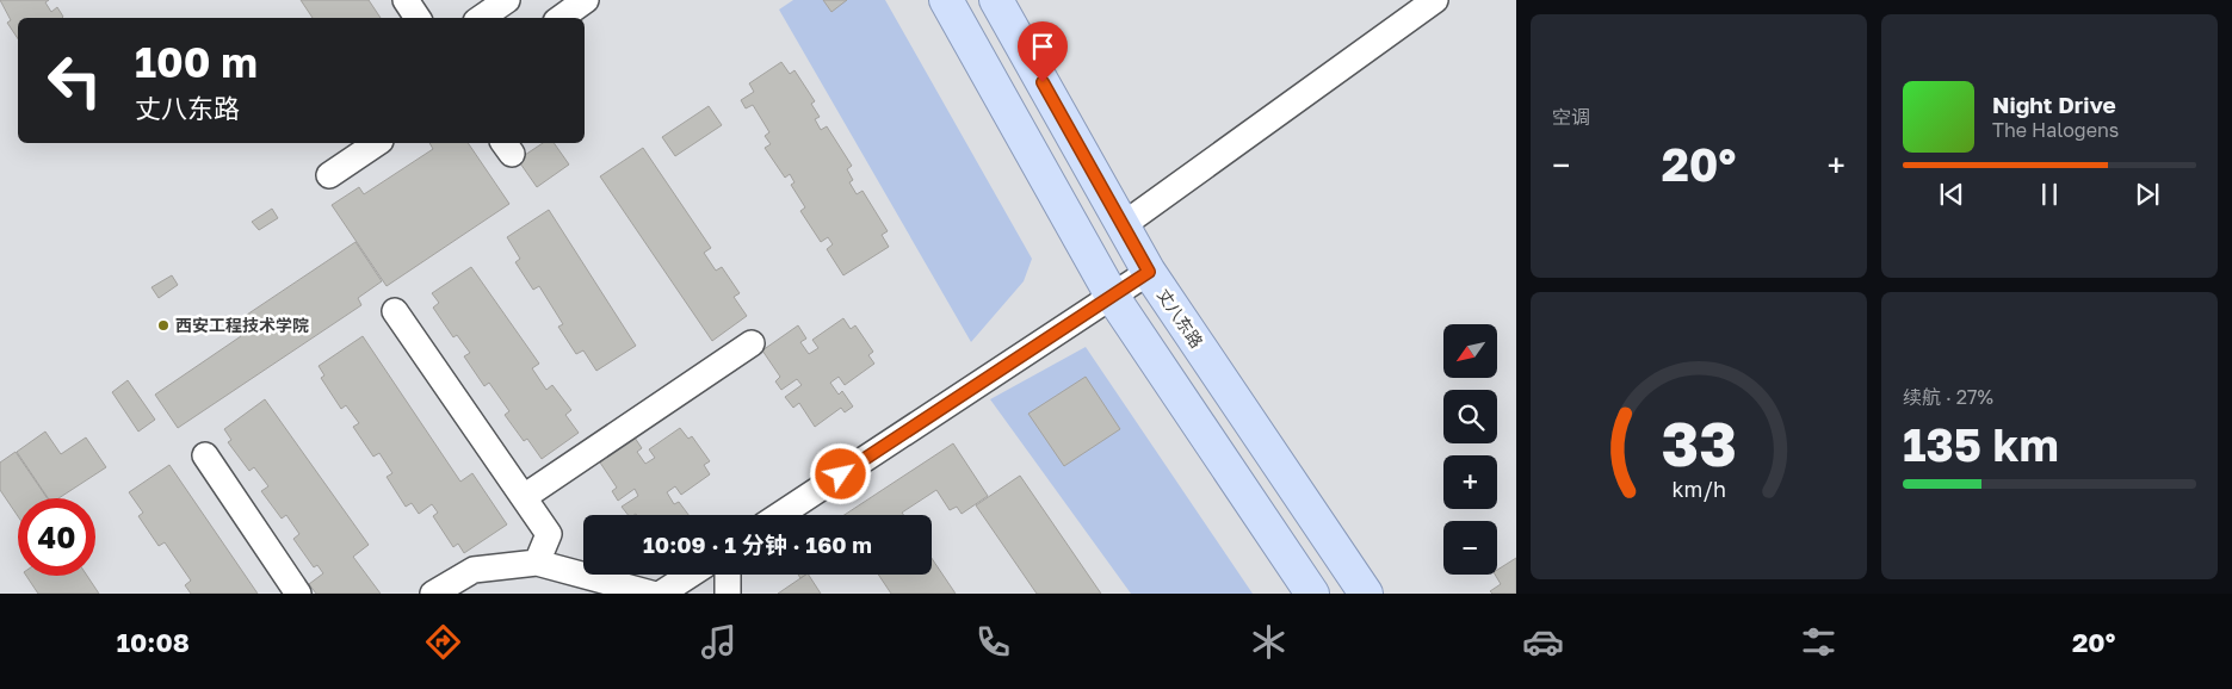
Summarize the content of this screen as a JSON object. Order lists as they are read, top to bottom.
{
  "streets": {
    "main road": ["丈八东路"]
  },
  "places": ["西安工程技术学院"],
  "north": "bottom left",
  "page": {
    "tile": [
      "空调",
      ["续航 · 27%", "135 km"]
    ],
    "turn": ["100 m", "丈八东路"],
    "song": ["Night Drive", "The Halogens"],
    "heat": ["−", "20°", "+"],
    "map_buttons": ["+", "−"],
    "limit": "40",
    "trip": "10:09 · 1 分钟 · 160 m",
    "tabs": ["10:08", "20°"],
    "gauge": ["33", "km/h"]
  }
}
